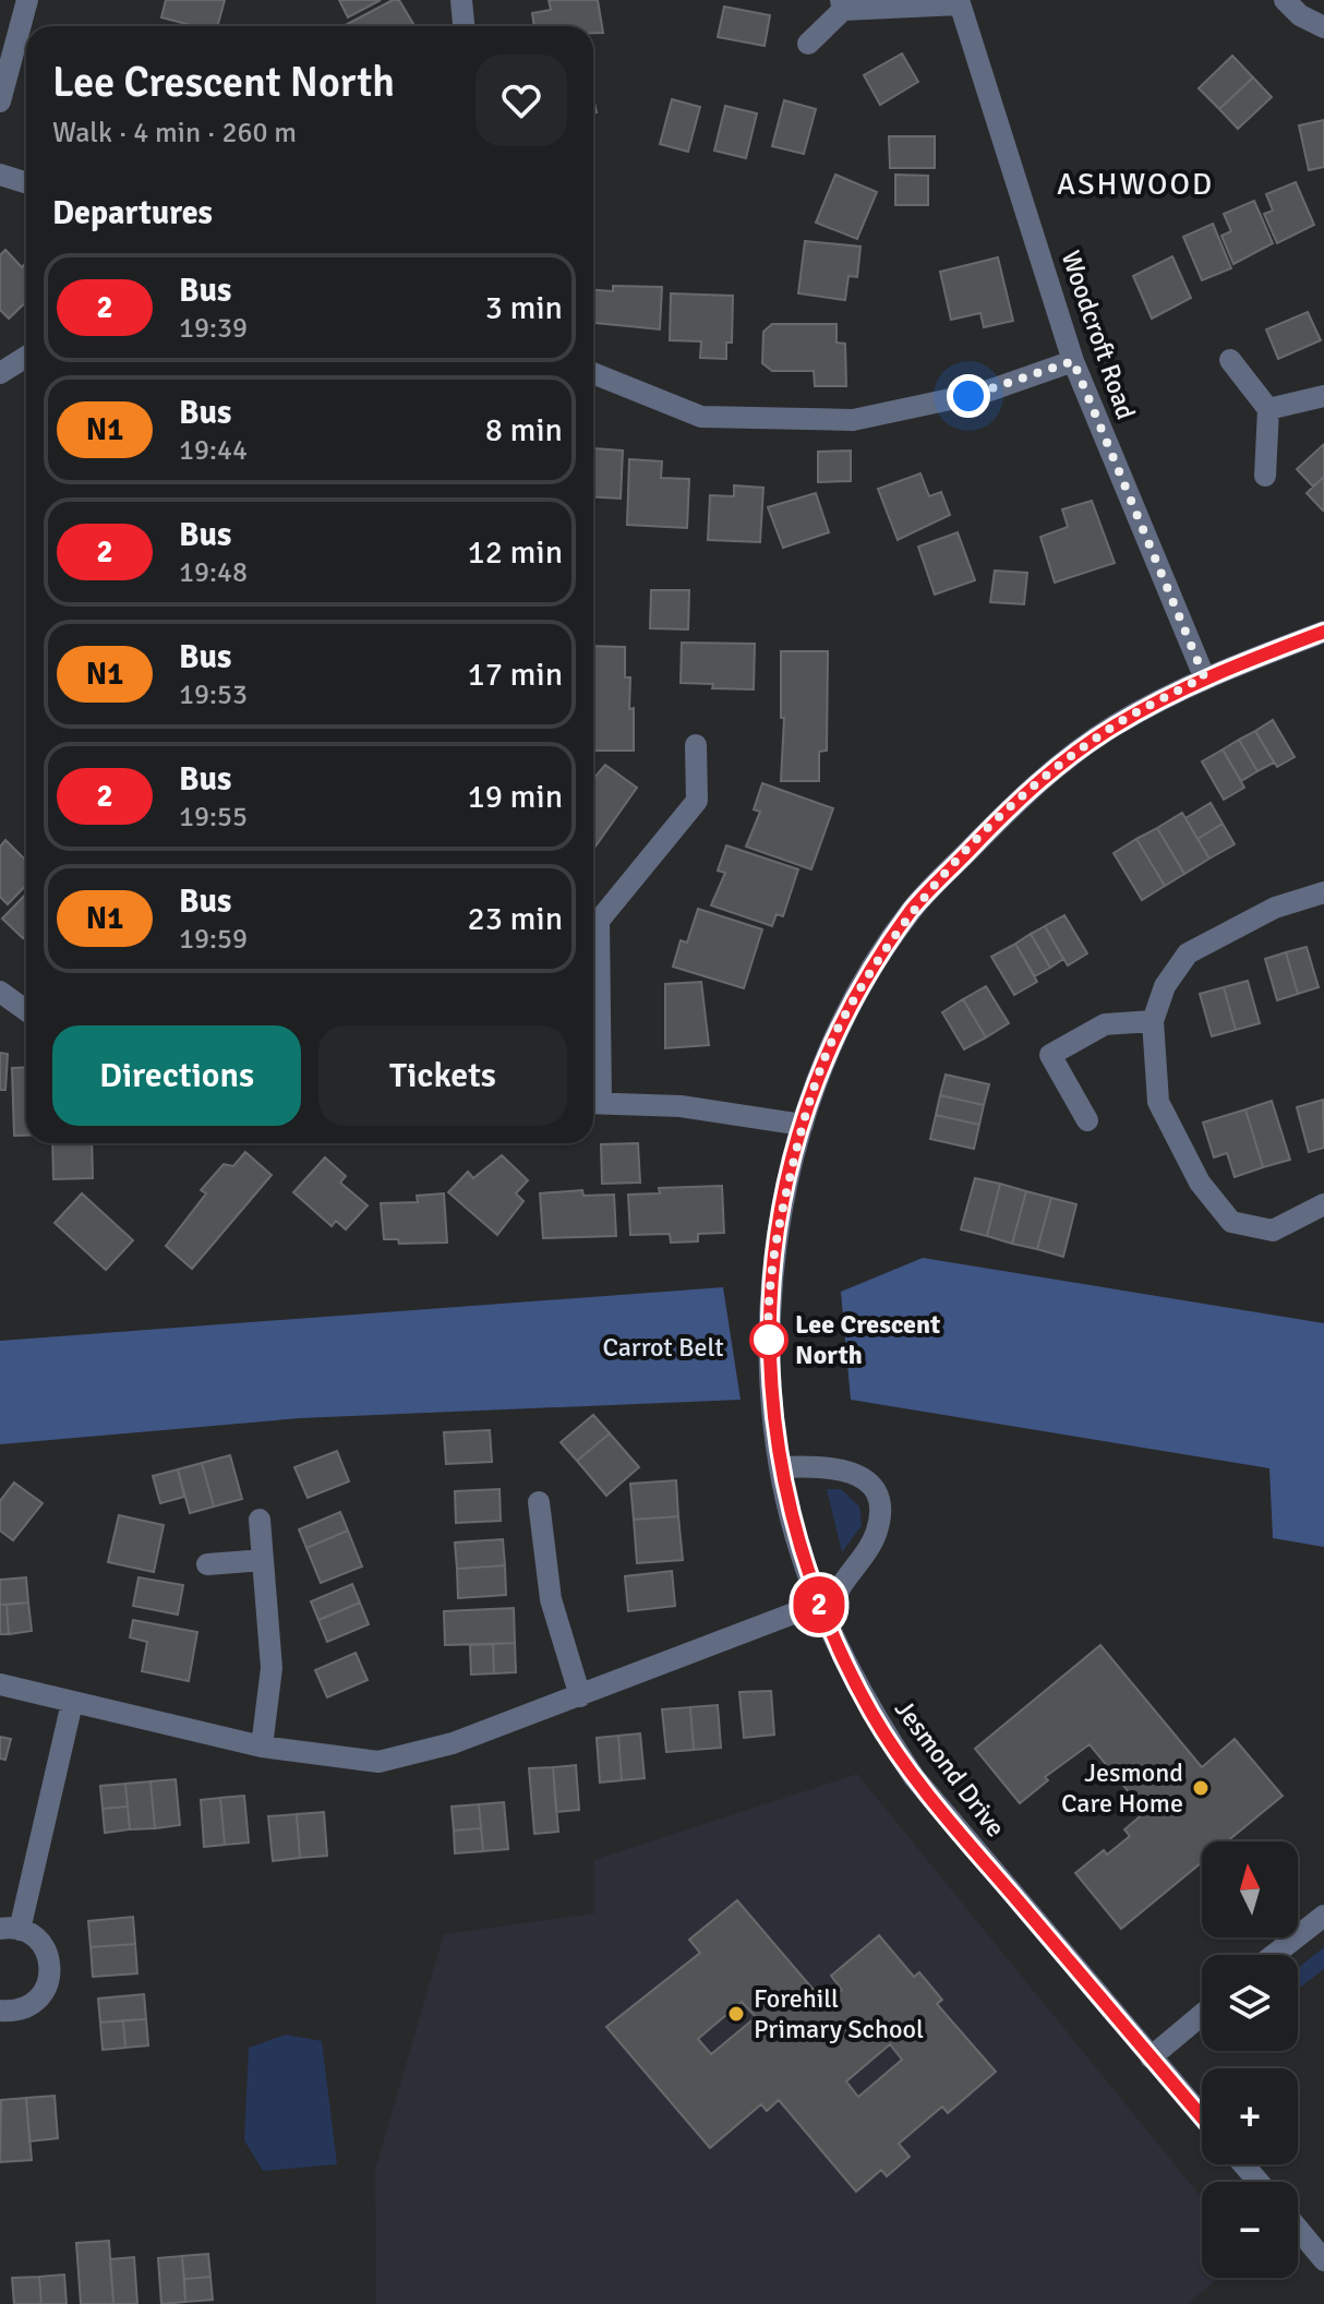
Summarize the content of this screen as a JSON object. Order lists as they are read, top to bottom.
{
  "streets": {
    "street": ["Woodcroft Road", "Jesmond Drive"]
  },
  "crossings": [
    ["Woodcroft Road", "Jesmond Drive"]
  ],
  "districts": ["ASHWOOD"],
  "parks": ["Carrot Belt"],
  "places": ["Lee Crescent North", "Jesmond Care Home", "Forehill Primary School"],
  "lines": ["bus line 2"],
  "north": "top",
  "page": {
    "on_map": "2",
    "heading": [
      ["Lee Crescent North", "Walk · 4 min · 260 m"],
      "Departures"
    ],
    "list": [
      {
        "mark": "2",
        "name": "Bus",
        "note": "19:39",
        "value": "3 min"
      },
      {
        "mark": "N1",
        "name": "Bus",
        "note": "19:44",
        "value": "8 min"
      },
      {
        "mark": "2",
        "name": "Bus",
        "note": "19:48",
        "value": "12 min"
      },
      {
        "mark": "N1",
        "name": "Bus",
        "note": "19:53",
        "value": "17 min"
      },
      {
        "mark": "2",
        "name": "Bus",
        "note": "19:55",
        "value": "19 min"
      },
      {
        "mark": "N1",
        "name": "Bus",
        "note": "19:59",
        "value": "23 min"
      }
    ],
    "buttons": ["Directions", "Tickets"],
    "map_buttons": ["+", "−"]
  }
}
